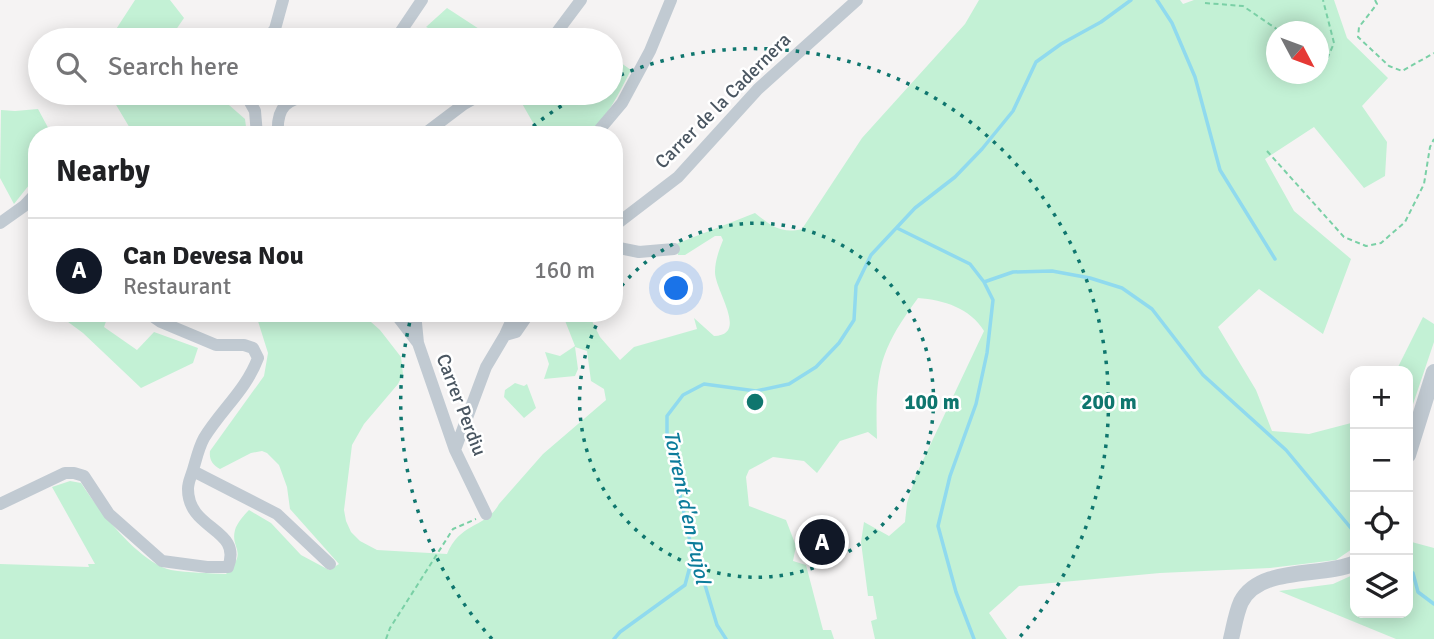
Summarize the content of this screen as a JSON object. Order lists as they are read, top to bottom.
{
  "streets": {
    "street": ["Carrer de la Cadernera", "Carrer Perdiu"]
  },
  "water": ["Torrent d'en Pujol"],
  "north": "bottom right",
  "page": {
    "search": "Search here",
    "heading": "Nearby",
    "list": [
      {
        "mark": "A",
        "name": "Can Devesa Nou",
        "note": "Restaurant",
        "value": "160 m"
      }
    ],
    "map_buttons": ["+", "−"],
    "pins": "A"
  },
  "rings": ["100 m", "200 m"]
}
